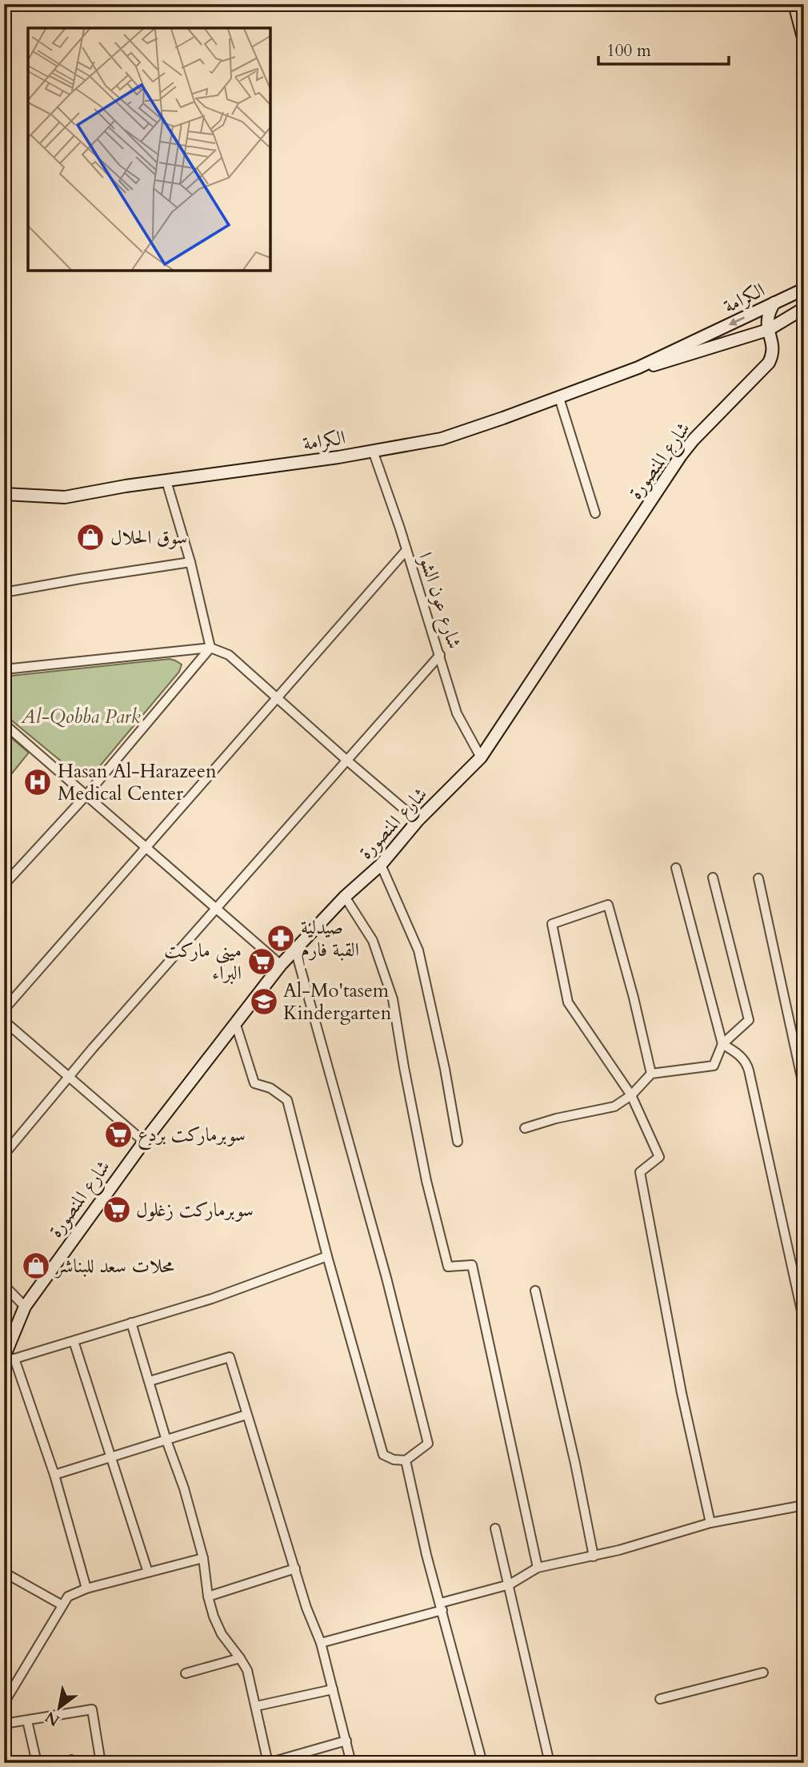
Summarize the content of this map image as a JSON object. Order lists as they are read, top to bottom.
{
  "streets": {
    "main road": ["الكرامة", "شارع المنصورة"],
    "street": ["شارع عون الشوا"]
  },
  "crossings": [
    ["الكرامة", "شارع المنصورة"],
    ["الكرامة", "شارع عون الشوا"],
    ["شارع المنصورة", "شارع عون الشوا"]
  ],
  "parks": ["Al-Qobba Park"],
  "places": {
    "shop": ["سوق الحلال", "محلات سعد للبناشر"],
    "hospital": ["Hasan Al-Harazeen Medical Center"],
    "pharmacy": ["صيدلية القبة فارم"],
    "supermarket": ["ميني ماركت البراء", "سوبرماركت بردع", "سوبرماركت زغلول"],
    "school or university": ["Al-Mo'tasem Kindergarten"]
  },
  "scale_bar": "100 m",
  "north": "bottom left"
}
